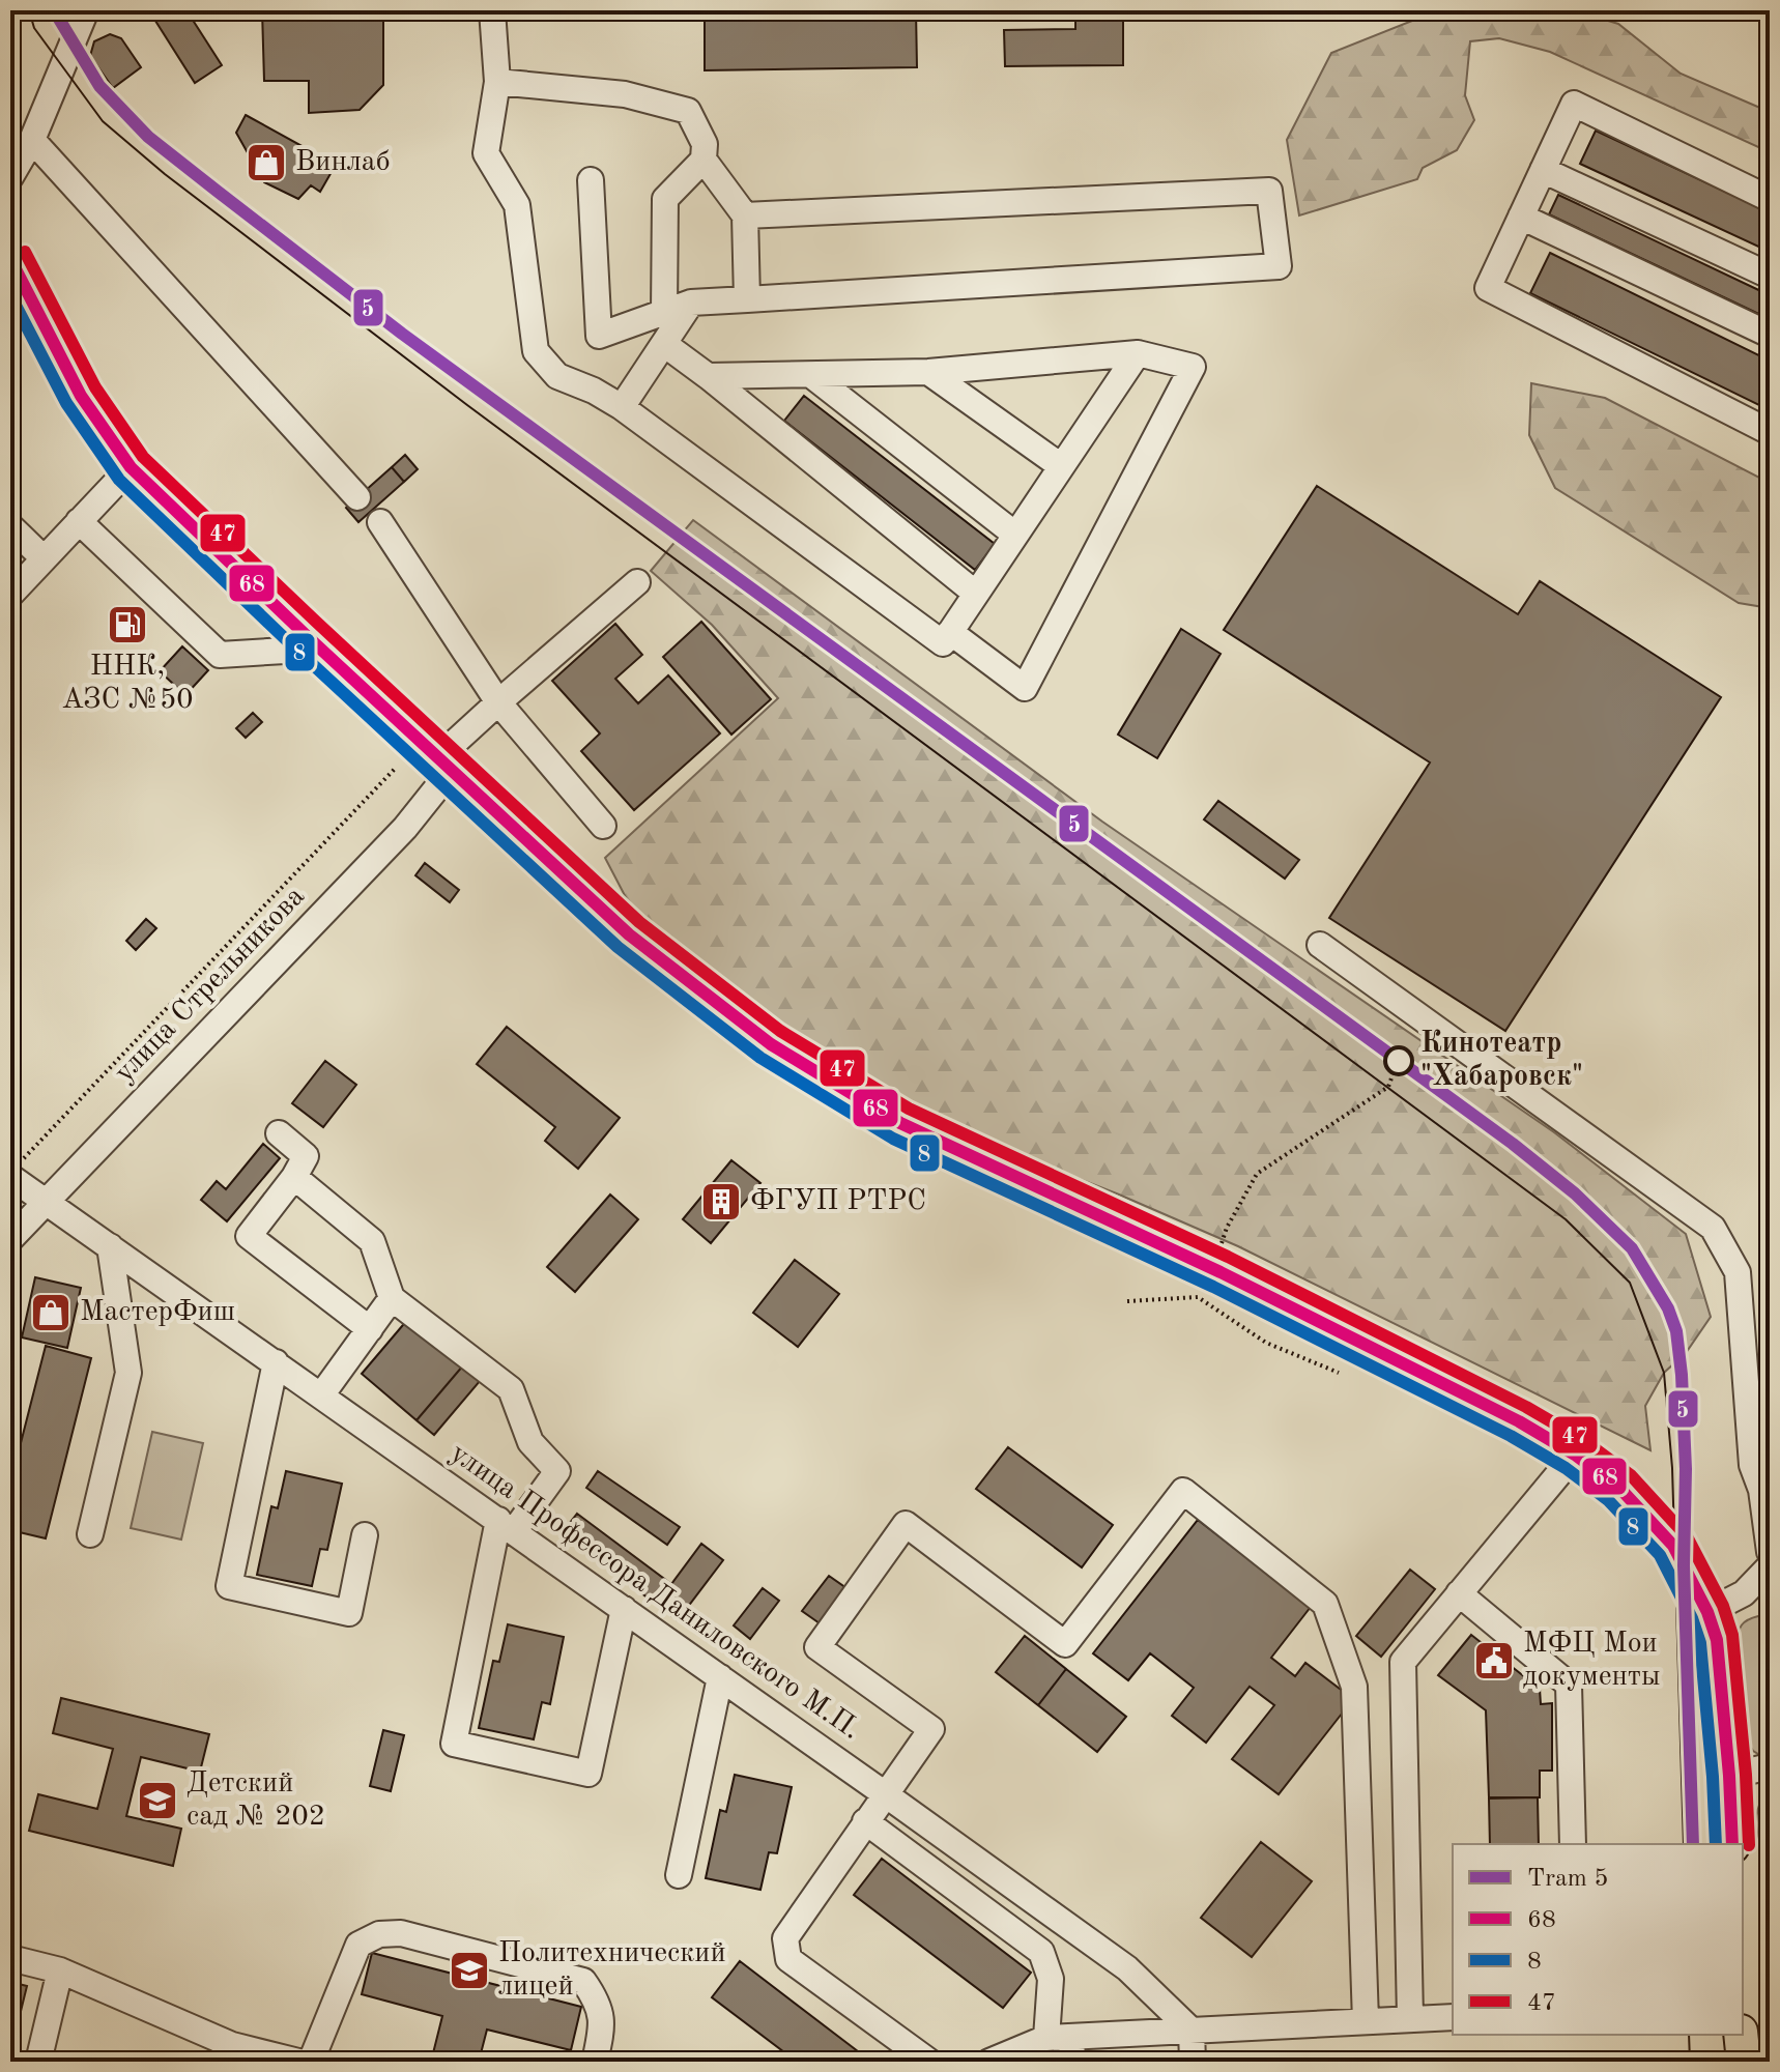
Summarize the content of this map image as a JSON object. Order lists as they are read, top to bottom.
{
  "streets": {
    "street": ["улица Стрельникова", "улица Профессора Даниловского М.П."]
  },
  "crossings": [
    ["улица Стрельникова", "улица Профессора Даниловского М.П."]
  ],
  "places": {
    "shop": ["Винлаб", "МастерФиш"],
    "fuel station": ["ННК, АЗС №50"],
    "other": ["Кинотеатр \"Хабаровск\""],
    "building": ["ФГУП РТРС"],
    "public building": ["МФЦ Мои документы"],
    "school or university": ["Детский сад № 202", "Политехнический лицей"]
  },
  "lines": [
    "tram line 5",
    "transit line 47",
    "transit line 68",
    "transit line 8"
  ],
  "legend": [
    "Tram 5",
    "68",
    "8",
    "47"
  ]
}
